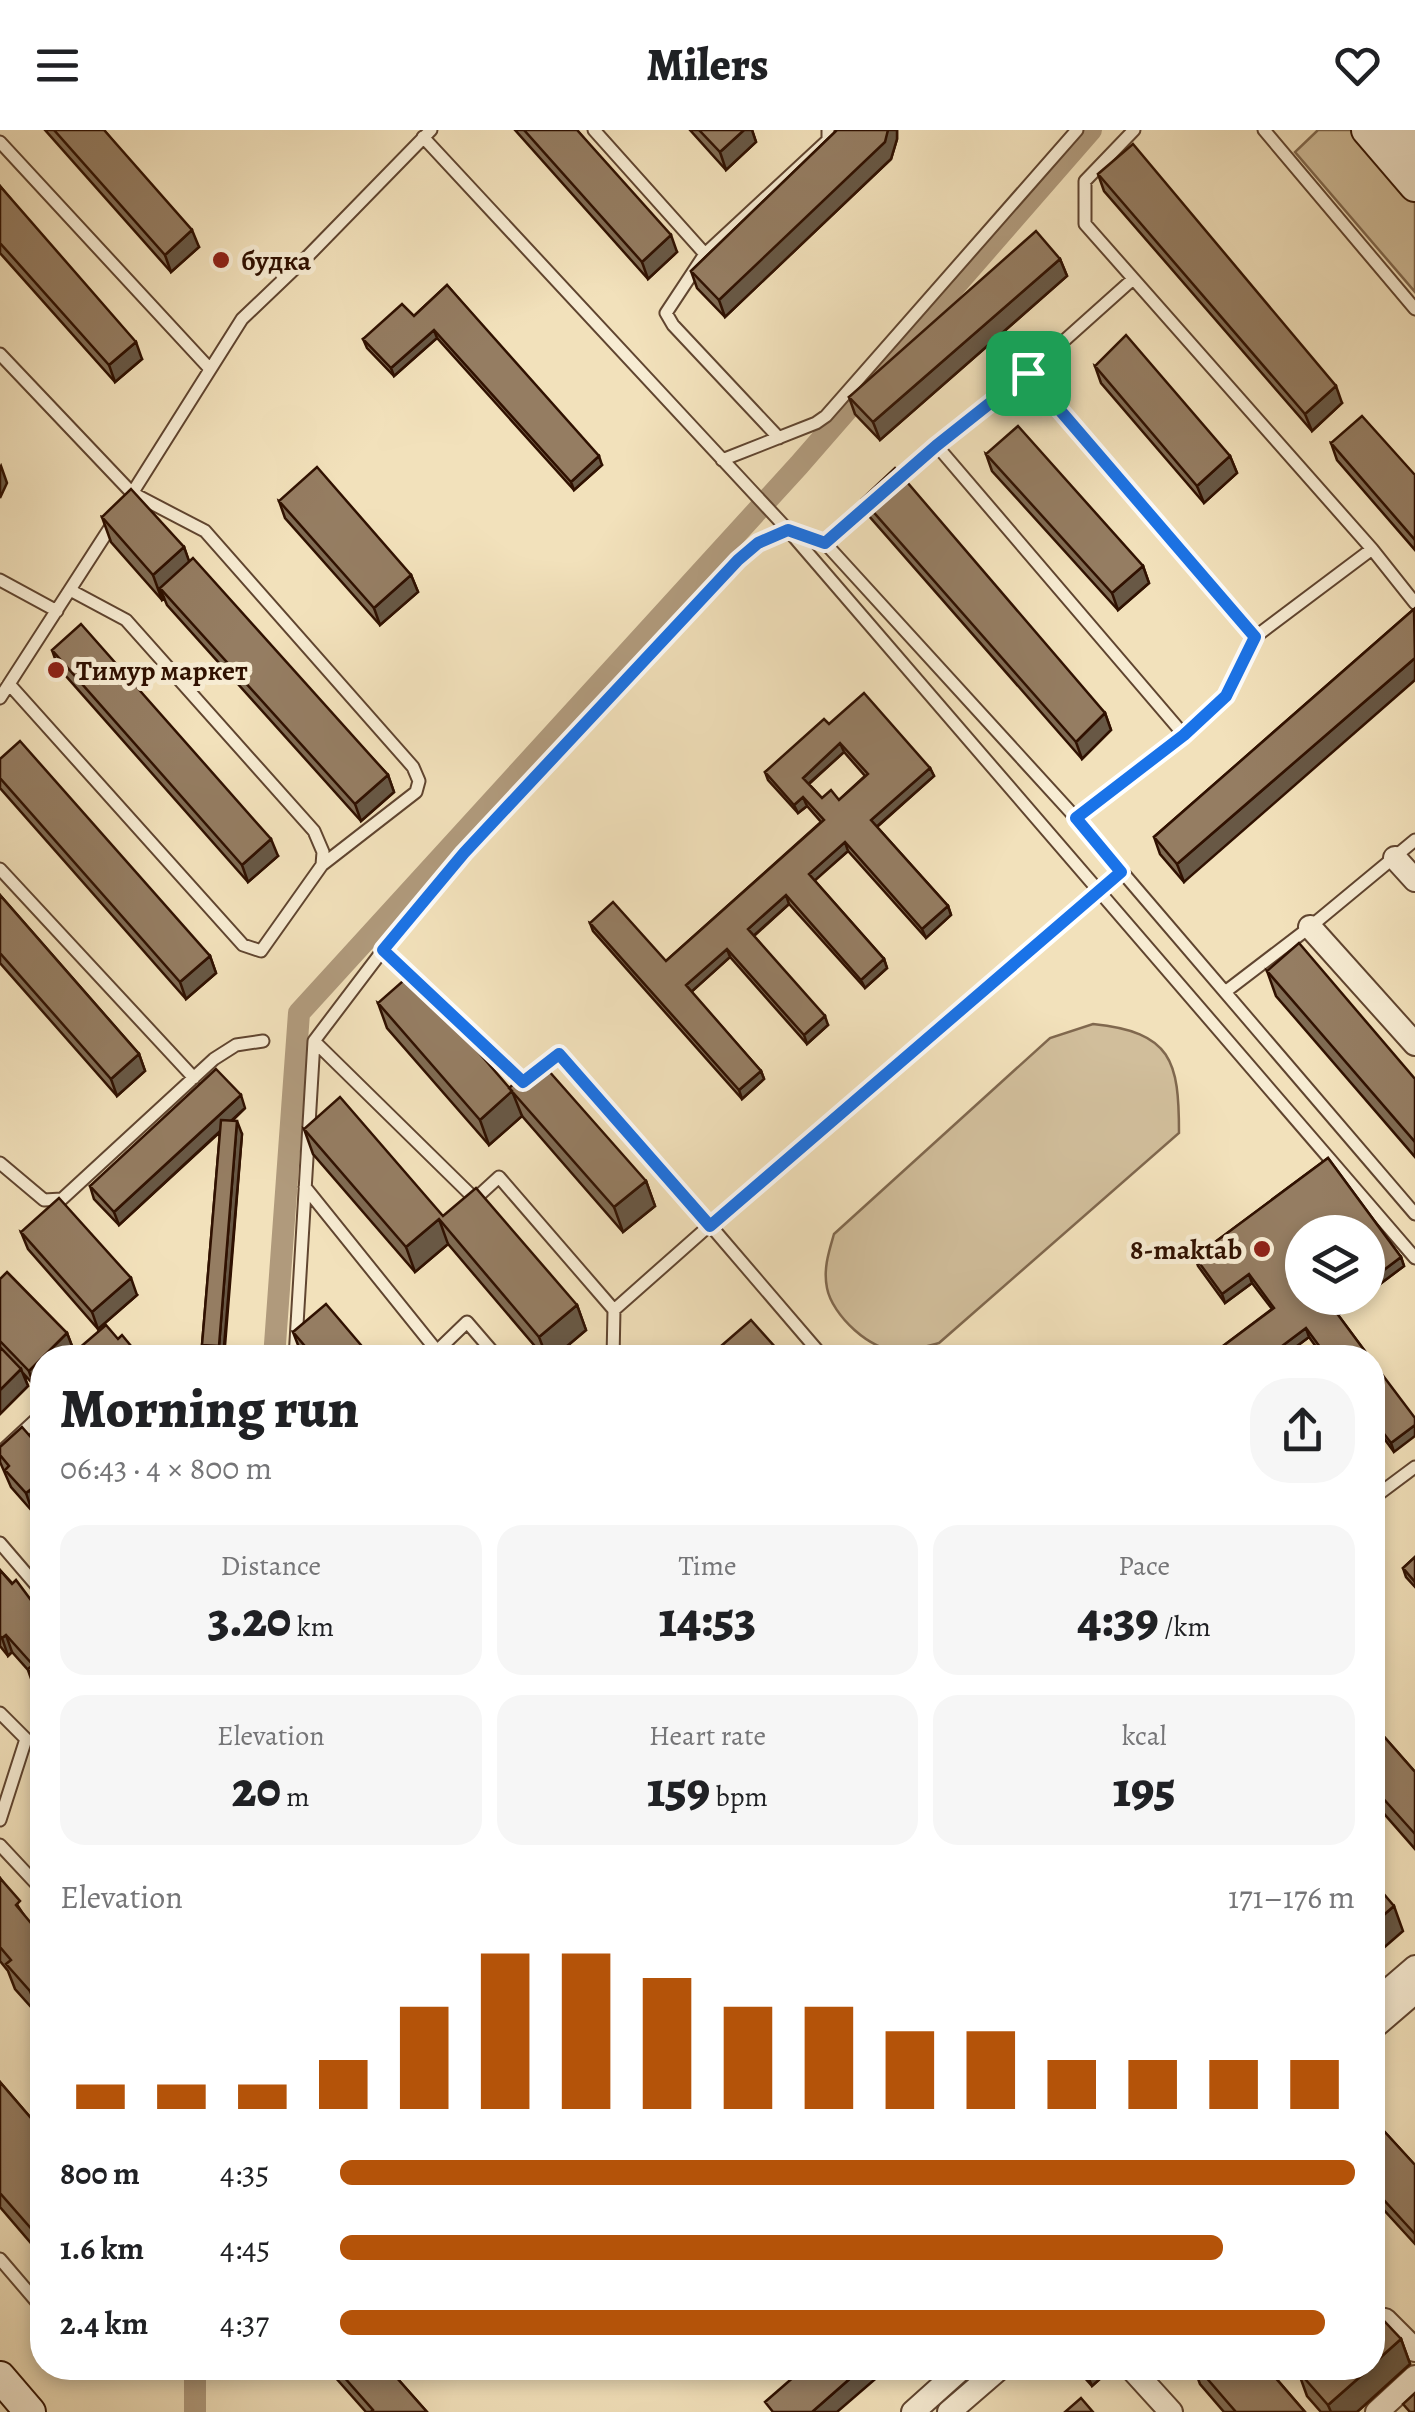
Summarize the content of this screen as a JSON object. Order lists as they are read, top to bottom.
{
  "places": ["будка", "Тимур маркет", "8-maktab"],
  "page": {
    "header": "Milers",
    "heading": ["Morning run", "06:43 · 4 × 800 m"],
    "stats": [
      ["Distance", "3.20 km"],
      ["Time", "14:53"],
      ["Pace", "4:39 /km"],
      ["Elevation", "20 m"],
      ["Heart rate", "159 bpm"],
      ["kcal", "195"]
    ],
    "chart": ["Elevation", "171–176 m"],
    "list": [
      {
        "name": "800 m",
        "note": "4:35"
      },
      {
        "name": "1.6 km",
        "note": "4:45"
      },
      {
        "name": "2.4 km",
        "note": "4:37"
      }
    ]
  }
}
